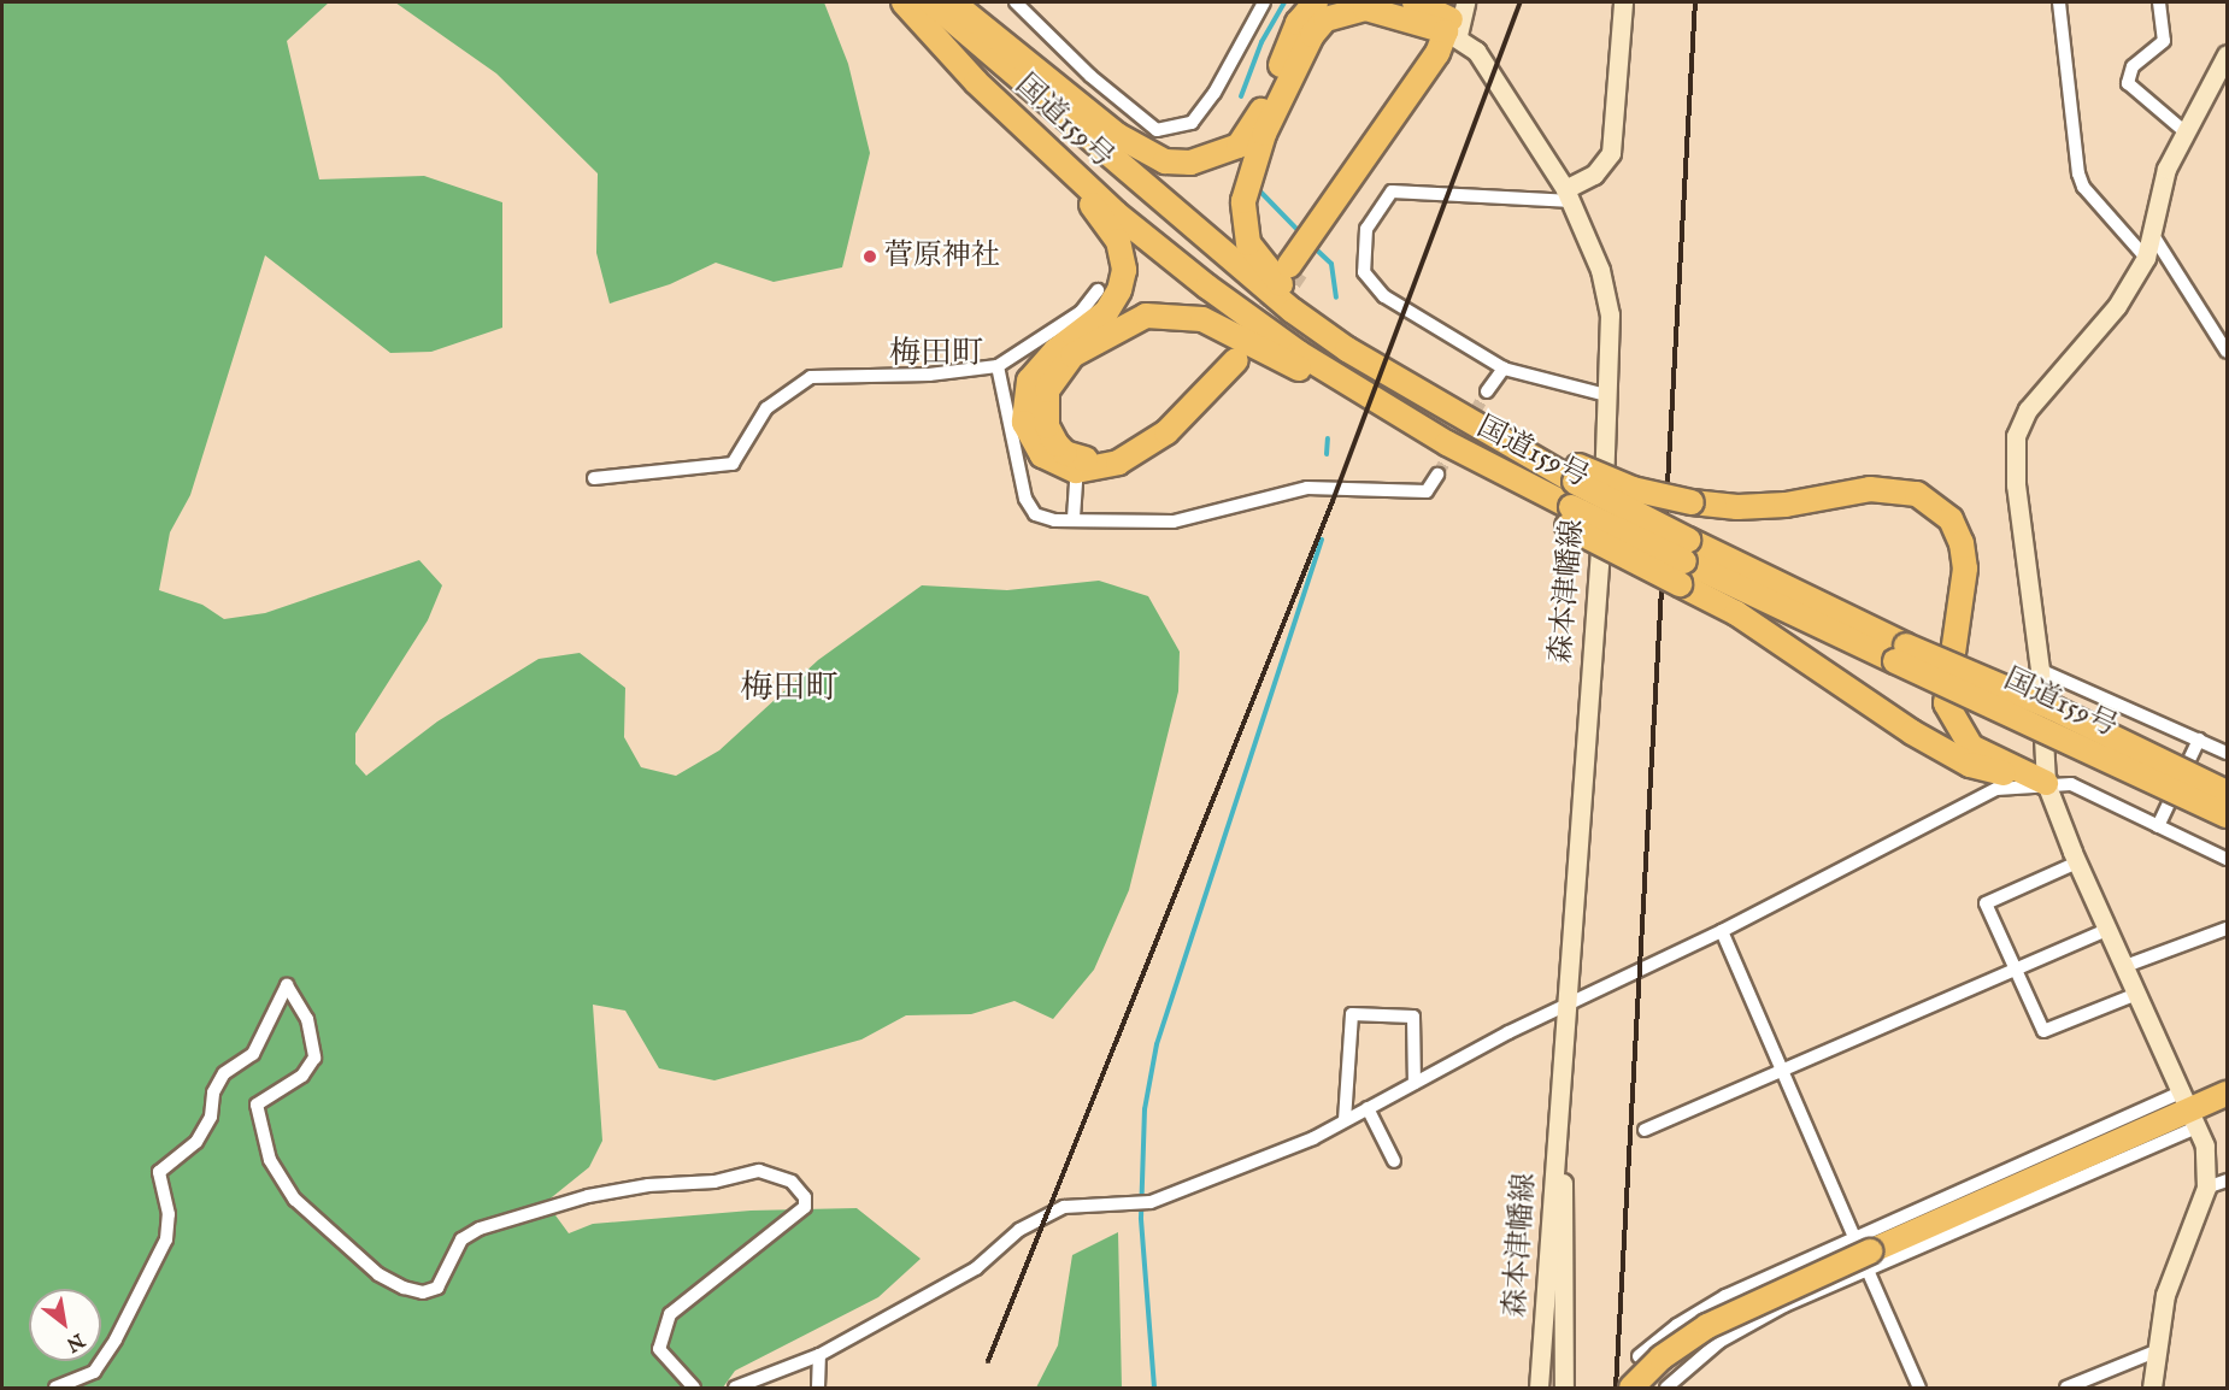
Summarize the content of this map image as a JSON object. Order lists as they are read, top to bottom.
{
  "streets": {
    "highway": ["国道159号"],
    "main road": ["森本津幡線"]
  },
  "districts": ["梅田町", "梅田町"],
  "places": ["菅原神社"],
  "north": "bottom right"
}
